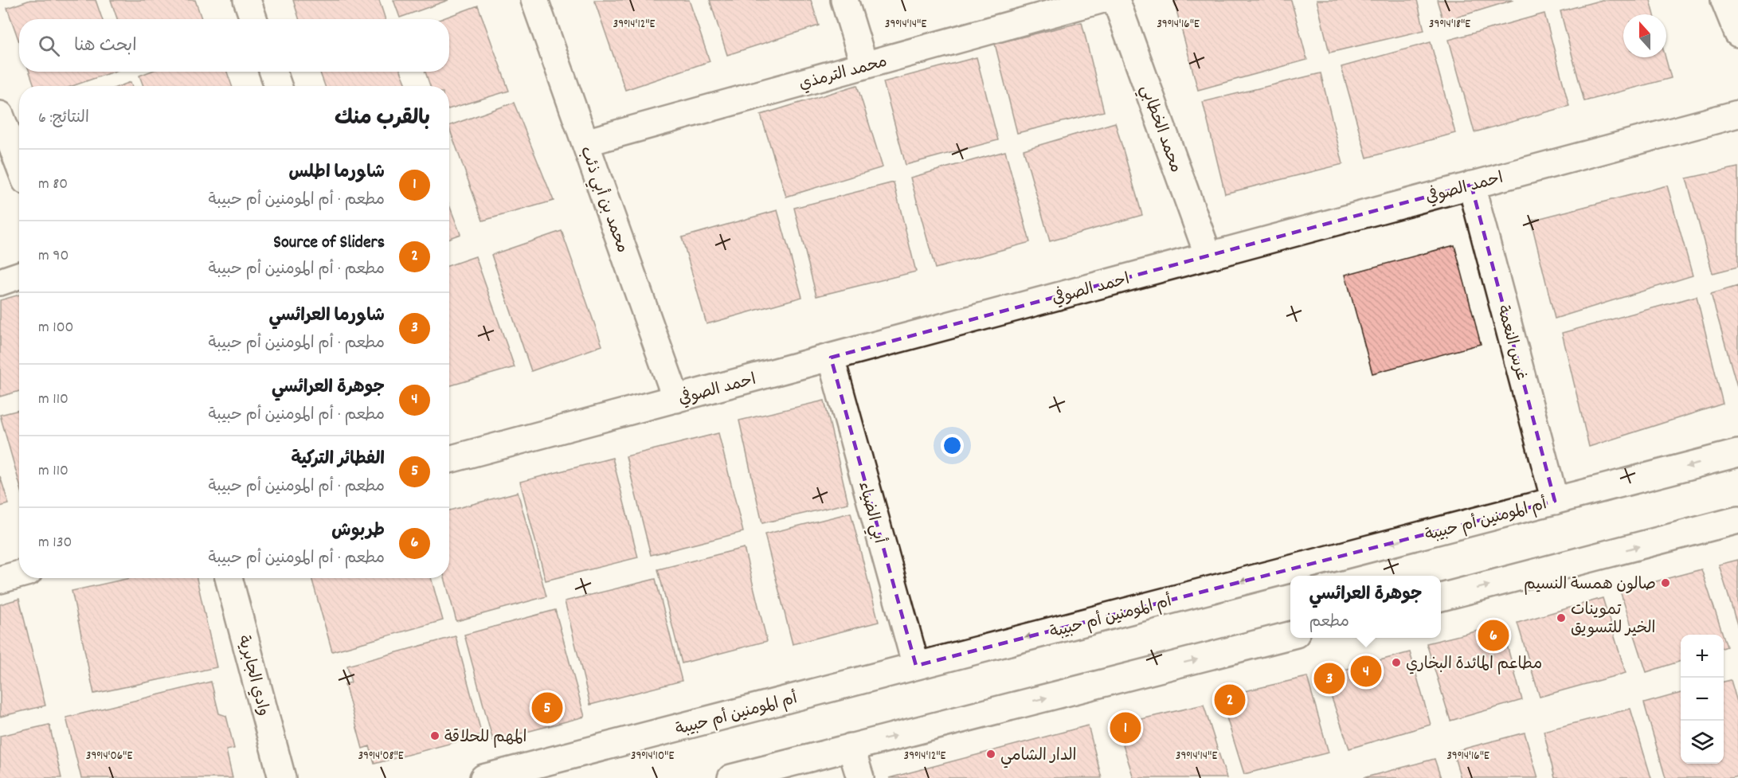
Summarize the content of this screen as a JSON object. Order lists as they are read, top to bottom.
{
  "streets": {
    "street": [
      "محمد الترمذي",
      "محمد الخطابي",
      "احمد الصوفي",
      "محمد بن أبي ذئب",
      "غرس النعمة",
      "أبي الضياء",
      "أم المومنين أم حبيبة",
      "وادي الجابرية"
    ]
  },
  "crossings": [
    ["محمد الترمذي", "محمد بن أبي ذئب"],
    ["محمد الخطابي", "احمد الصوفي"],
    ["احمد الصوفي", "محمد بن أبي ذئب"],
    ["احمد الصوفي", "غرس النعمة"],
    ["احمد الصوفي", "أبي الضياء"],
    ["غرس النعمة", "أم المومنين أم حبيبة"],
    ["أبي الضياء", "أم المومنين أم حبيبة"]
  ],
  "places": [
    "صالون همسة النسيم",
    "تموينات الخير للتسويق",
    "مطاعم المائدة البخاري",
    "المهم للحلاقة",
    "الدار الشامي"
  ],
  "north": "top",
  "page": {
    "search": "ابحث هنا",
    "heading": ["بالقرب منك", "النتائج: 6"],
    "list": [
      {
        "mark": "1",
        "name": "شاورما اطلس",
        "note": "مطعم · أم المومنين أم حبيبة",
        "value": "80 m"
      },
      {
        "mark": "2",
        "name": "Source of Sliders",
        "note": "مطعم · أم المومنين أم حبيبة",
        "value": "90 m"
      },
      {
        "mark": "3",
        "name": "شاورما العرائسي",
        "note": "مطعم · أم المومنين أم حبيبة",
        "value": "100 m"
      },
      {
        "mark": "4",
        "name": "جوهرة العرائسي",
        "note": "مطعم · أم المومنين أم حبيبة",
        "value": "110 m"
      },
      {
        "mark": "5",
        "name": "الفطائر التركية",
        "note": "مطعم · أم المومنين أم حبيبة",
        "value": "110 m"
      },
      {
        "mark": "6",
        "name": "طربوش",
        "note": "مطعم · أم المومنين أم حبيبة",
        "value": "130 m"
      }
    ],
    "popup": ["جوهرة العرائسي", "مطعم"],
    "pins": [
      "6",
      "4",
      "3",
      "2",
      "5",
      "1"
    ],
    "map_buttons": ["+", "−"]
  },
  "coordinates": [
    "39°14'12\"E",
    "39°14'14\"E",
    "39°14'16\"E",
    "39°14'18\"E",
    "39°14'06\"E",
    "39°14'08\"E",
    "39°14'10\"E"
  ]
}
